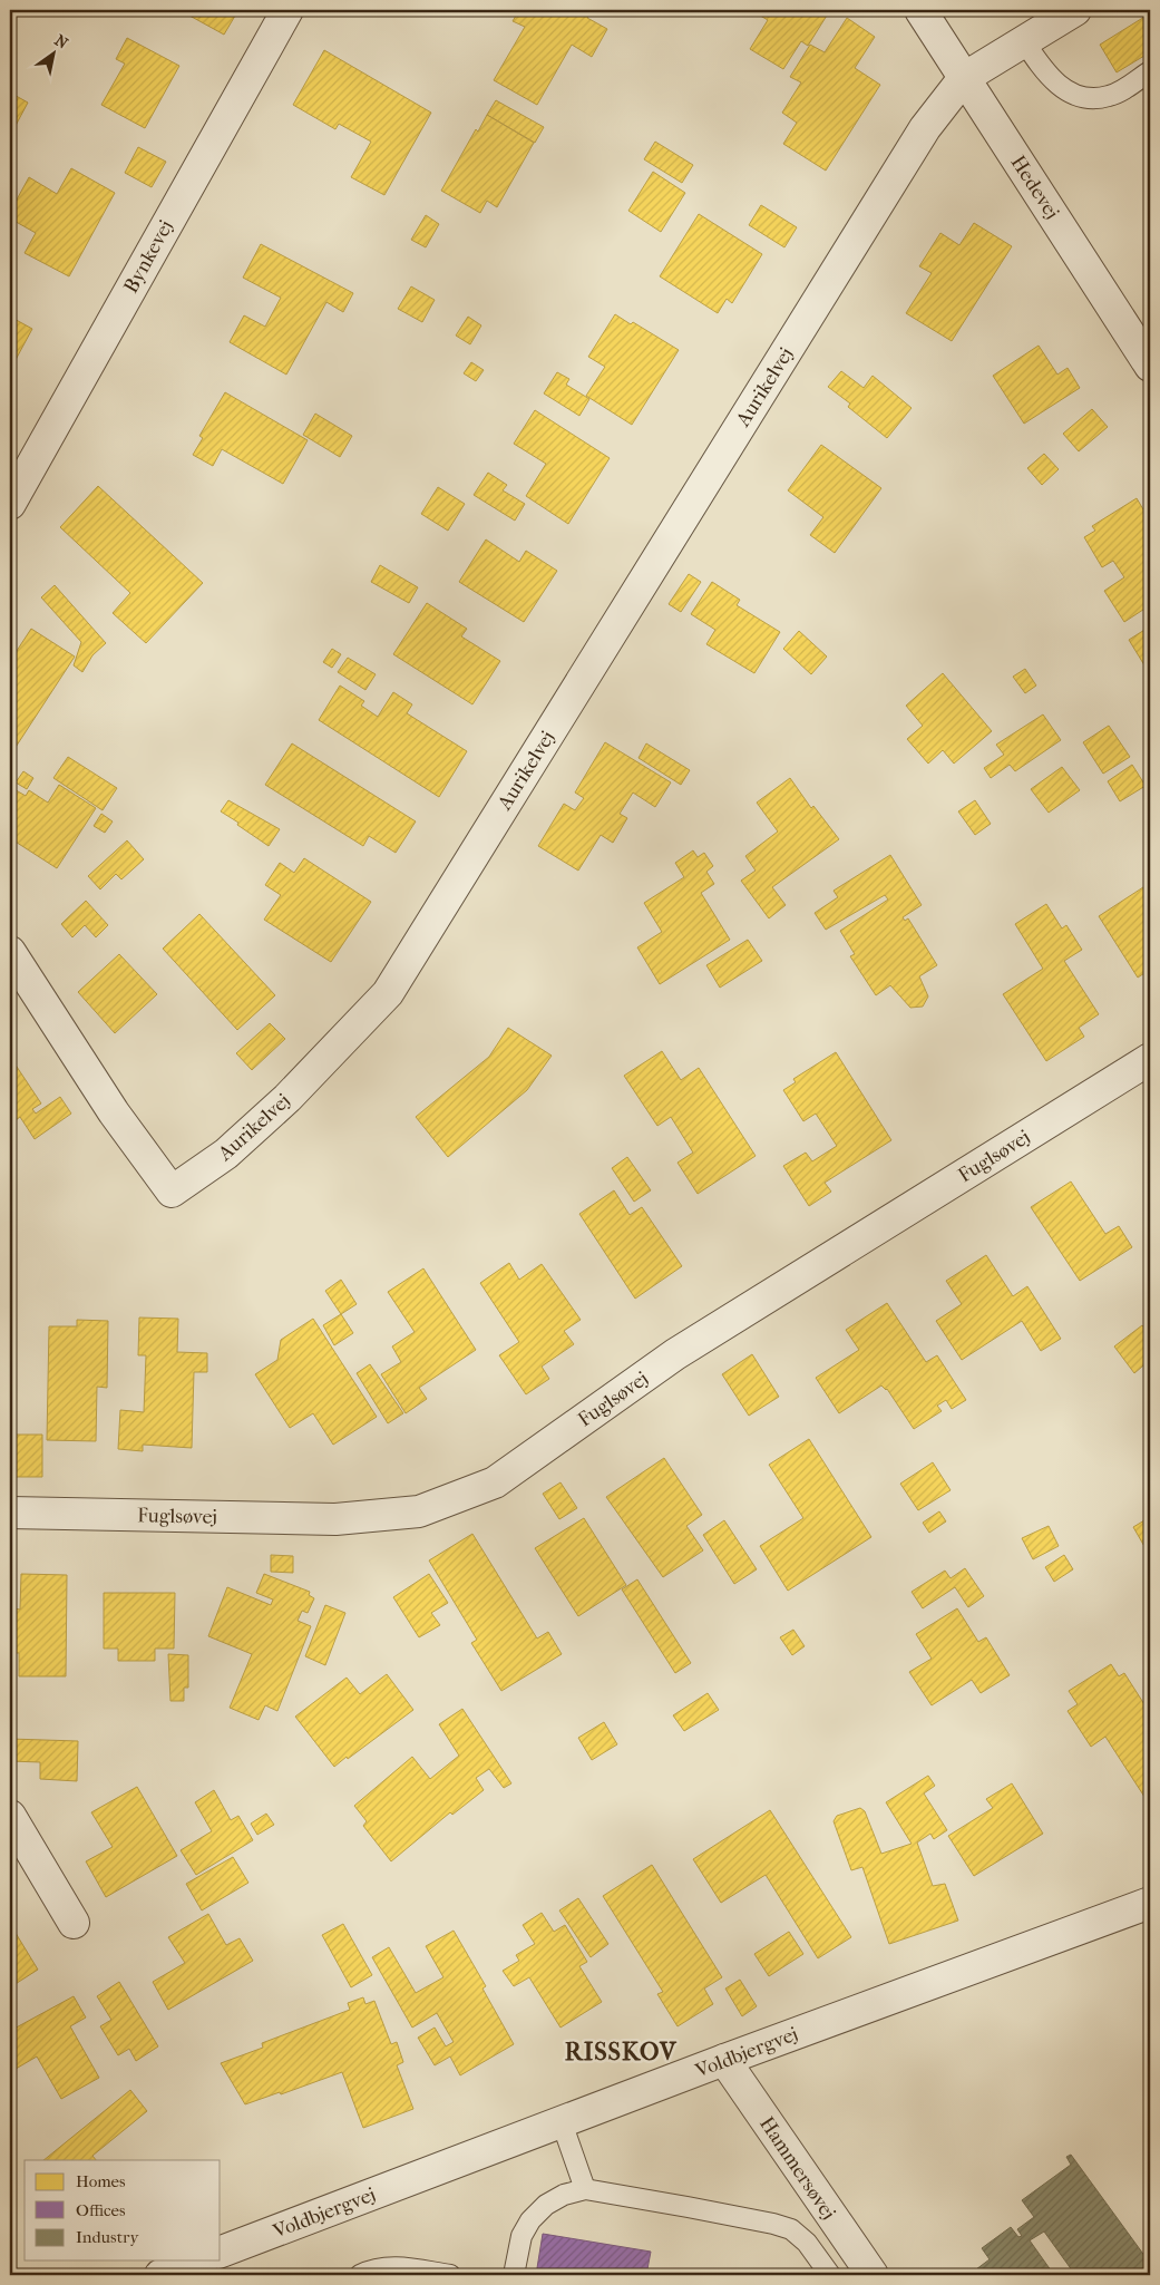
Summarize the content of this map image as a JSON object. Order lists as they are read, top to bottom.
{
  "streets": {
    "street": [
      "Hedevej",
      "Bynkevej",
      "Aurikelvej",
      "Fuglsøvej",
      "Voldbjergvej",
      "Hammersøvej"
    ]
  },
  "crossings": [
    ["Hedevej", "Aurikelvej"],
    ["Voldbjergvej", "Hammersøvej"]
  ],
  "districts": ["RISSKOV"],
  "legend": ["Homes", "Offices", "Industry"],
  "north": "top right"
}
